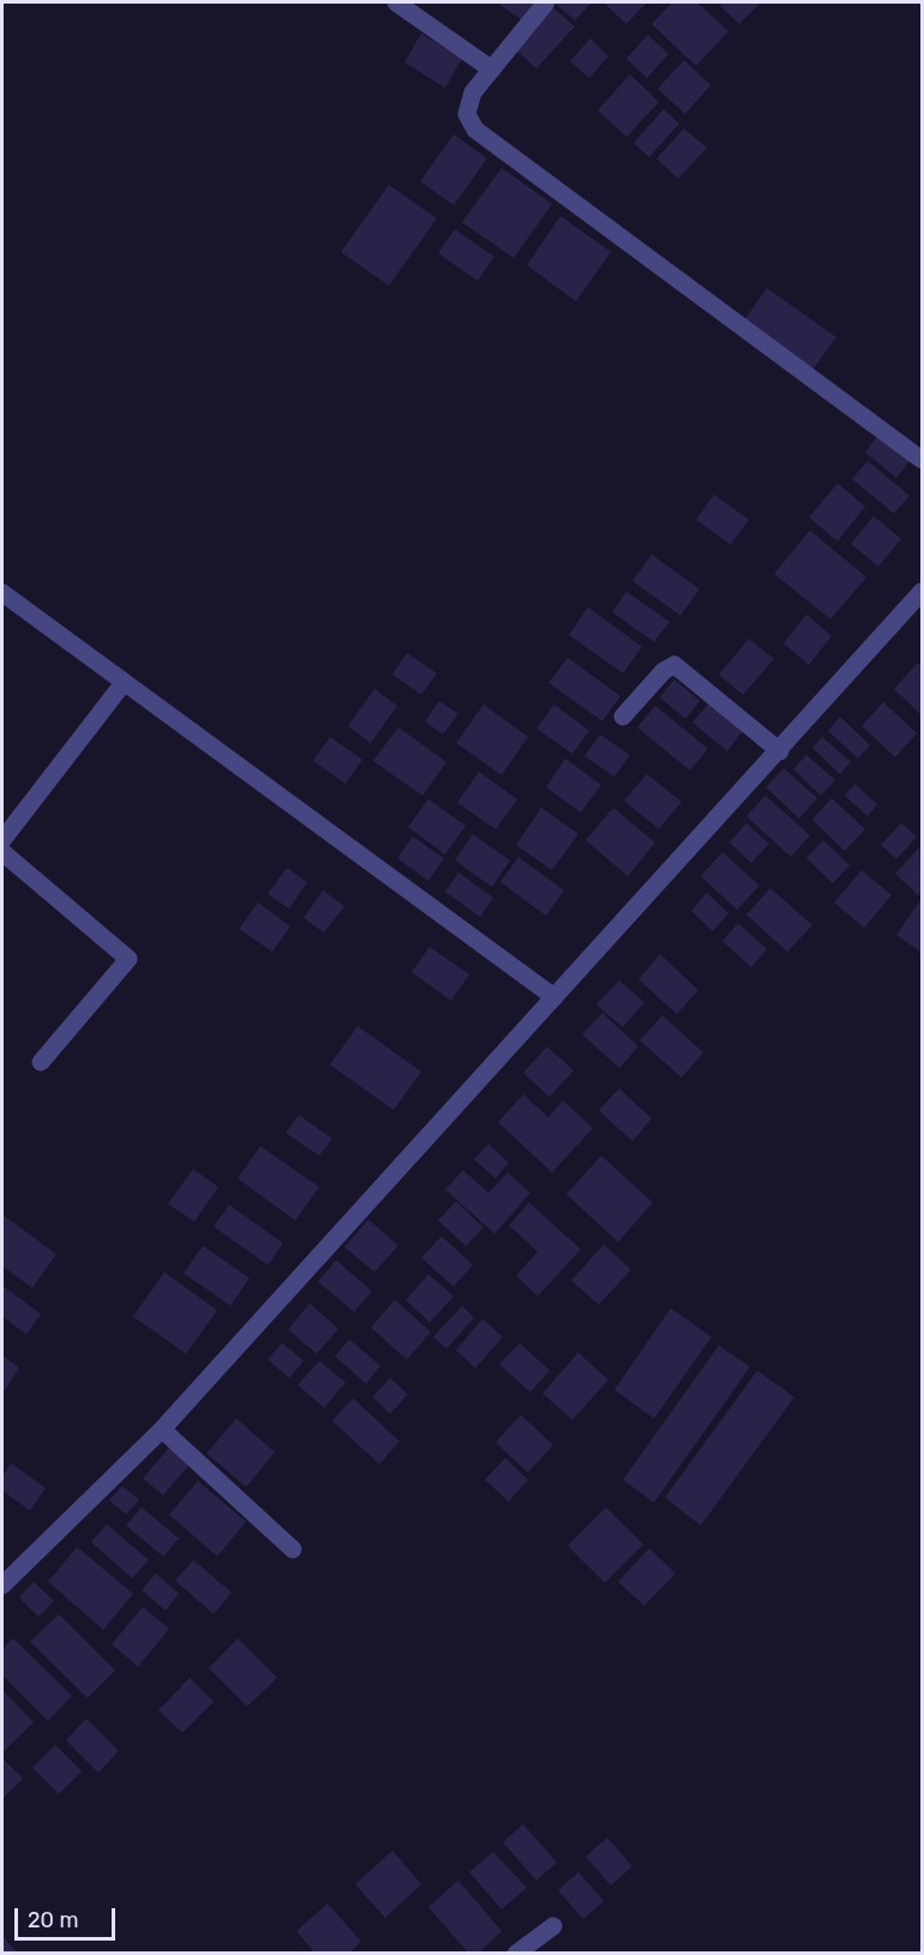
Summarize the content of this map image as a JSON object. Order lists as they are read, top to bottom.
{
  "scale_bar": "20 m"
}
